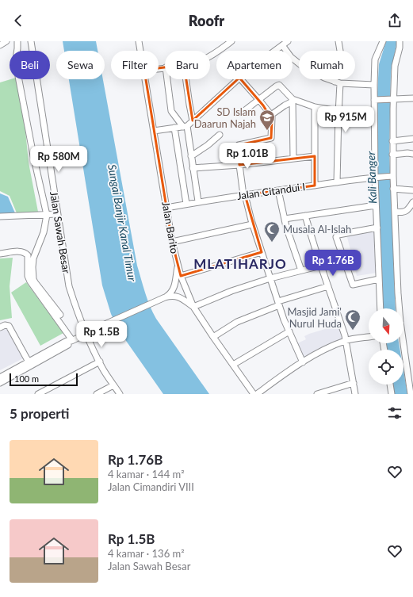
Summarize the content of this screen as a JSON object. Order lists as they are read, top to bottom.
{
  "streets": {
    "street": ["Jalan Citandui I", "Jalan Barito", "Jalan Sawah Besar"]
  },
  "crossings": [
    ["Jalan Citandui I", "Jalan Barito"]
  ],
  "districts": ["MLATIHARJO"],
  "water": ["Kali Banger", "Sungai Banjir Kanal Timur"],
  "places": {
    "school or university": ["SD Islam Daarun Najah"],
    "mosque": ["Musala Al-Islah", "Masjid Jami' Nurul Huda"]
  },
  "scale_bar": "100 m",
  "north": "bottom",
  "page": {
    "header": "Roofr",
    "chip": [
      "Beli",
      "Sewa",
      "Filter",
      "Baru",
      "Apartemen",
      "Rumah"
    ],
    "price": [
      "Rp 915M",
      "Rp 1.01B",
      "Rp 580M",
      "Rp 1.76B",
      "Rp 1.5B"
    ],
    "scale": "100 m",
    "heading": "5 properti",
    "list": [
      {
        "name": "Rp 1.76B",
        "note": "4 kamar · 144 m² · Jalan Cimandiri VIII"
      },
      {
        "name": "Rp 1.5B",
        "note": "4 kamar · 136 m² · Jalan Sawah Besar"
      }
    ]
  }
}
